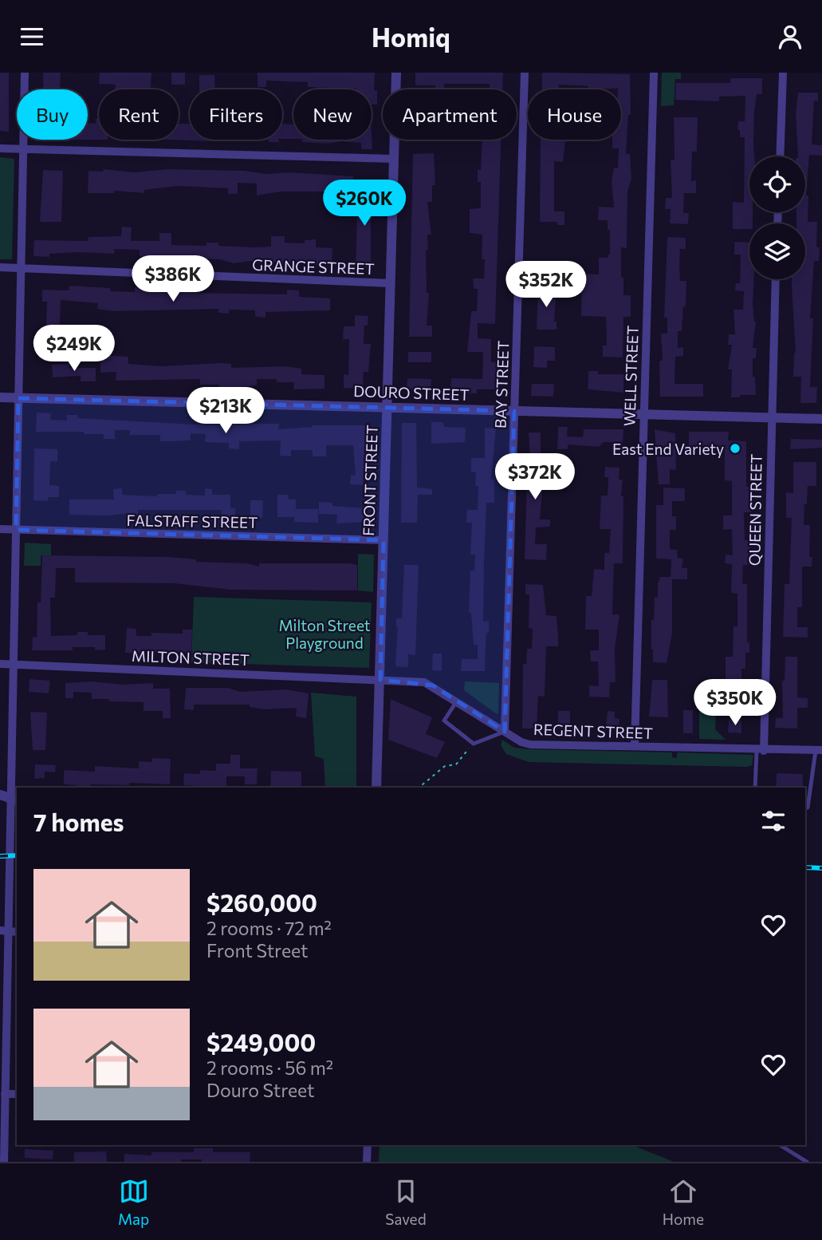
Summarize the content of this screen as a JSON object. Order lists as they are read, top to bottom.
{
  "streets": {
    "street": [
      "GRANGE STREET",
      "WELL STREET",
      "BAY STREET",
      "DOURO STREET",
      "FRONT STREET",
      "QUEEN STREET",
      "FALSTAFF STREET",
      "MILTON STREET",
      "REGENT STREET"
    ]
  },
  "crossings": [
    ["GRANGE STREET", "FRONT STREET"],
    ["WELL STREET", "DOURO STREET"],
    ["WELL STREET", "REGENT STREET"],
    ["BAY STREET", "DOURO STREET"],
    ["BAY STREET", "REGENT STREET"],
    ["DOURO STREET", "FRONT STREET"],
    ["DOURO STREET", "QUEEN STREET"],
    ["FRONT STREET", "FALSTAFF STREET"],
    ["FRONT STREET", "MILTON STREET"],
    ["FRONT STREET", "REGENT STREET"],
    ["QUEEN STREET", "REGENT STREET"],
    ["MILTON STREET", "REGENT STREET"]
  ],
  "parks": ["Milton Street Playground"],
  "places": ["East End Variety"],
  "page": {
    "header": "Homiq",
    "chip": [
      "Buy",
      "Rent",
      "Filters",
      "New",
      "Apartment",
      "House"
    ],
    "price": [
      "$260K",
      "$386K",
      "$352K",
      "$249K",
      "$213K",
      "$372K",
      "$350K"
    ],
    "heading": "7 homes",
    "list": [
      {
        "name": "$260,000",
        "note": "2 rooms · 72 m² · Front Street"
      },
      {
        "name": "$249,000",
        "note": "2 rooms · 56 m² · Douro Street"
      }
    ],
    "tabs": ["Map", "Saved", "Home"]
  }
}
